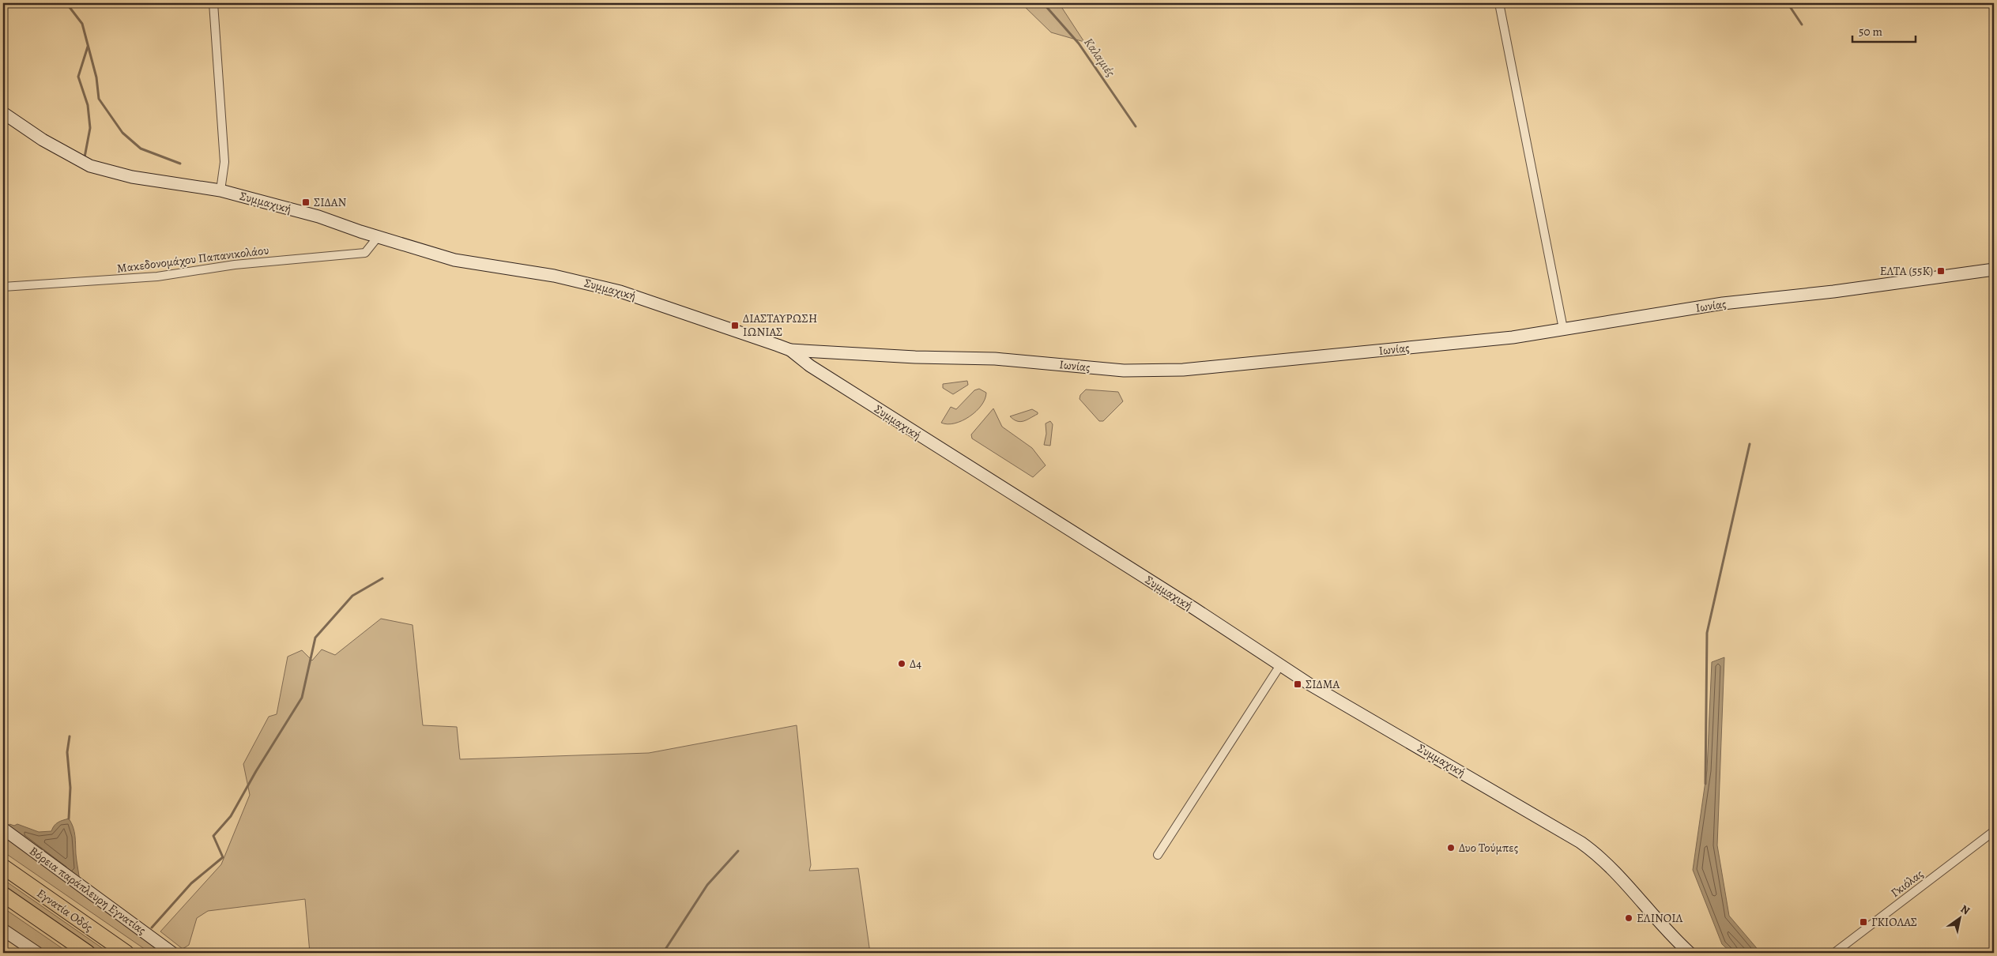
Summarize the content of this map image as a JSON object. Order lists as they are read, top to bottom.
{
  "streets": {
    "highway": ["Εγνατία Οδός"],
    "street": [
      "Συμμαχική",
      "Μακεδονομάχου Παπανικολάου",
      "Ιωνίας",
      "Γκιόλας",
      "Βόρεια παράπλευρη Εγνατίας"
    ]
  },
  "crossings": [
    ["Συμμαχική", "Μακεδονομάχου Παπανικολάου"],
    ["Συμμαχική", "Ιωνίας"]
  ],
  "water": ["Καλαμιές"],
  "places": {
    "transit": [
      "ΣΙΔΑΝ",
      "ΕΛΤΑ (55Κ)",
      "ΔΙΑΣΤΑΥΡΩΣΗ ΙΩΝΙΑΣ",
      "ΣΙΔΜΑ",
      "ΓΚΙΟΛΑΣ"
    ],
    "other": ["Δ4", "Δυο Τούμπες", "ΕΛΙΝΟΙΛ"]
  },
  "scale_bar": "50 m",
  "north": "top right"
}
